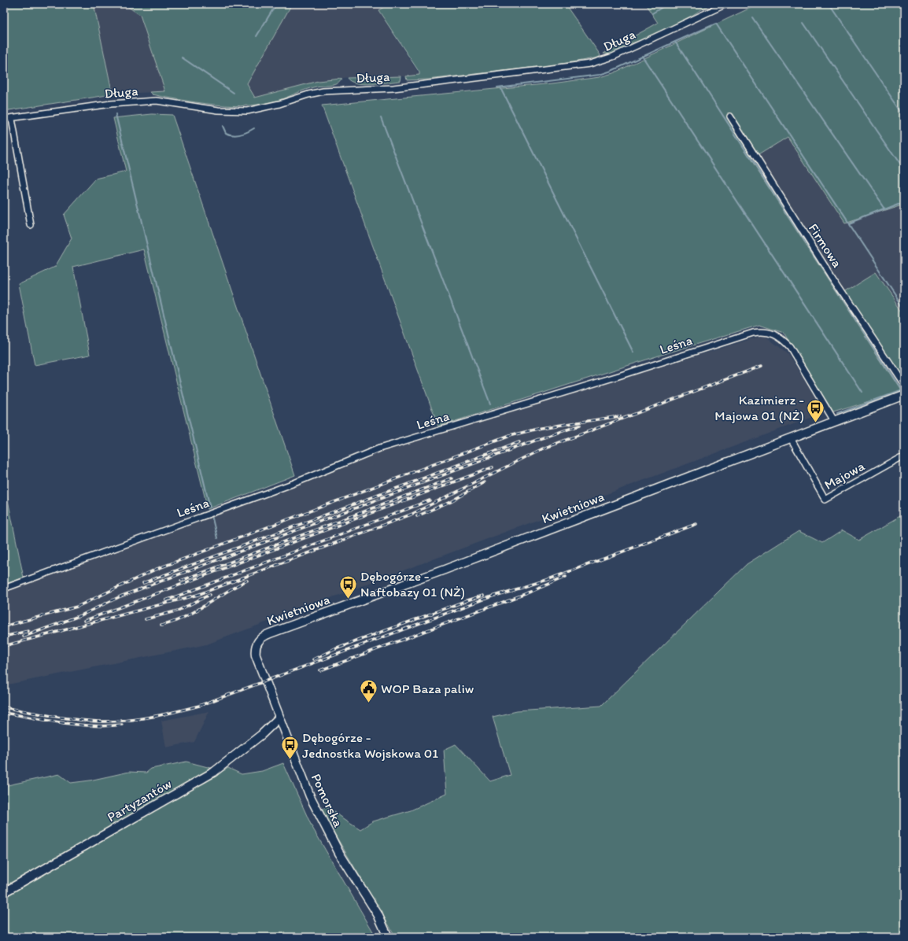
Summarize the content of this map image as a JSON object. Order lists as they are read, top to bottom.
{
  "streets": {
    "street": [
      "Długa",
      "Firmowa",
      "Leśna",
      "Majowa",
      "Kwietniowa",
      "Partyzantów",
      "Pomorska"
    ]
  },
  "crossings": [
    ["Leśna", "Kwietniowa"],
    ["Majowa", "Kwietniowa"],
    ["Kwietniowa", "Pomorska"],
    ["Partyzantów", "Pomorska"]
  ],
  "places": {
    "bus stop": ["Kazimierz - Majowa 01 (NŻ)", "Dębogórze - Naftobazy 01 (NŻ)", "Dębogórze - Jednostka Wojskowa 01"],
    "public building": ["WOP Baza paliw"]
  }
}
